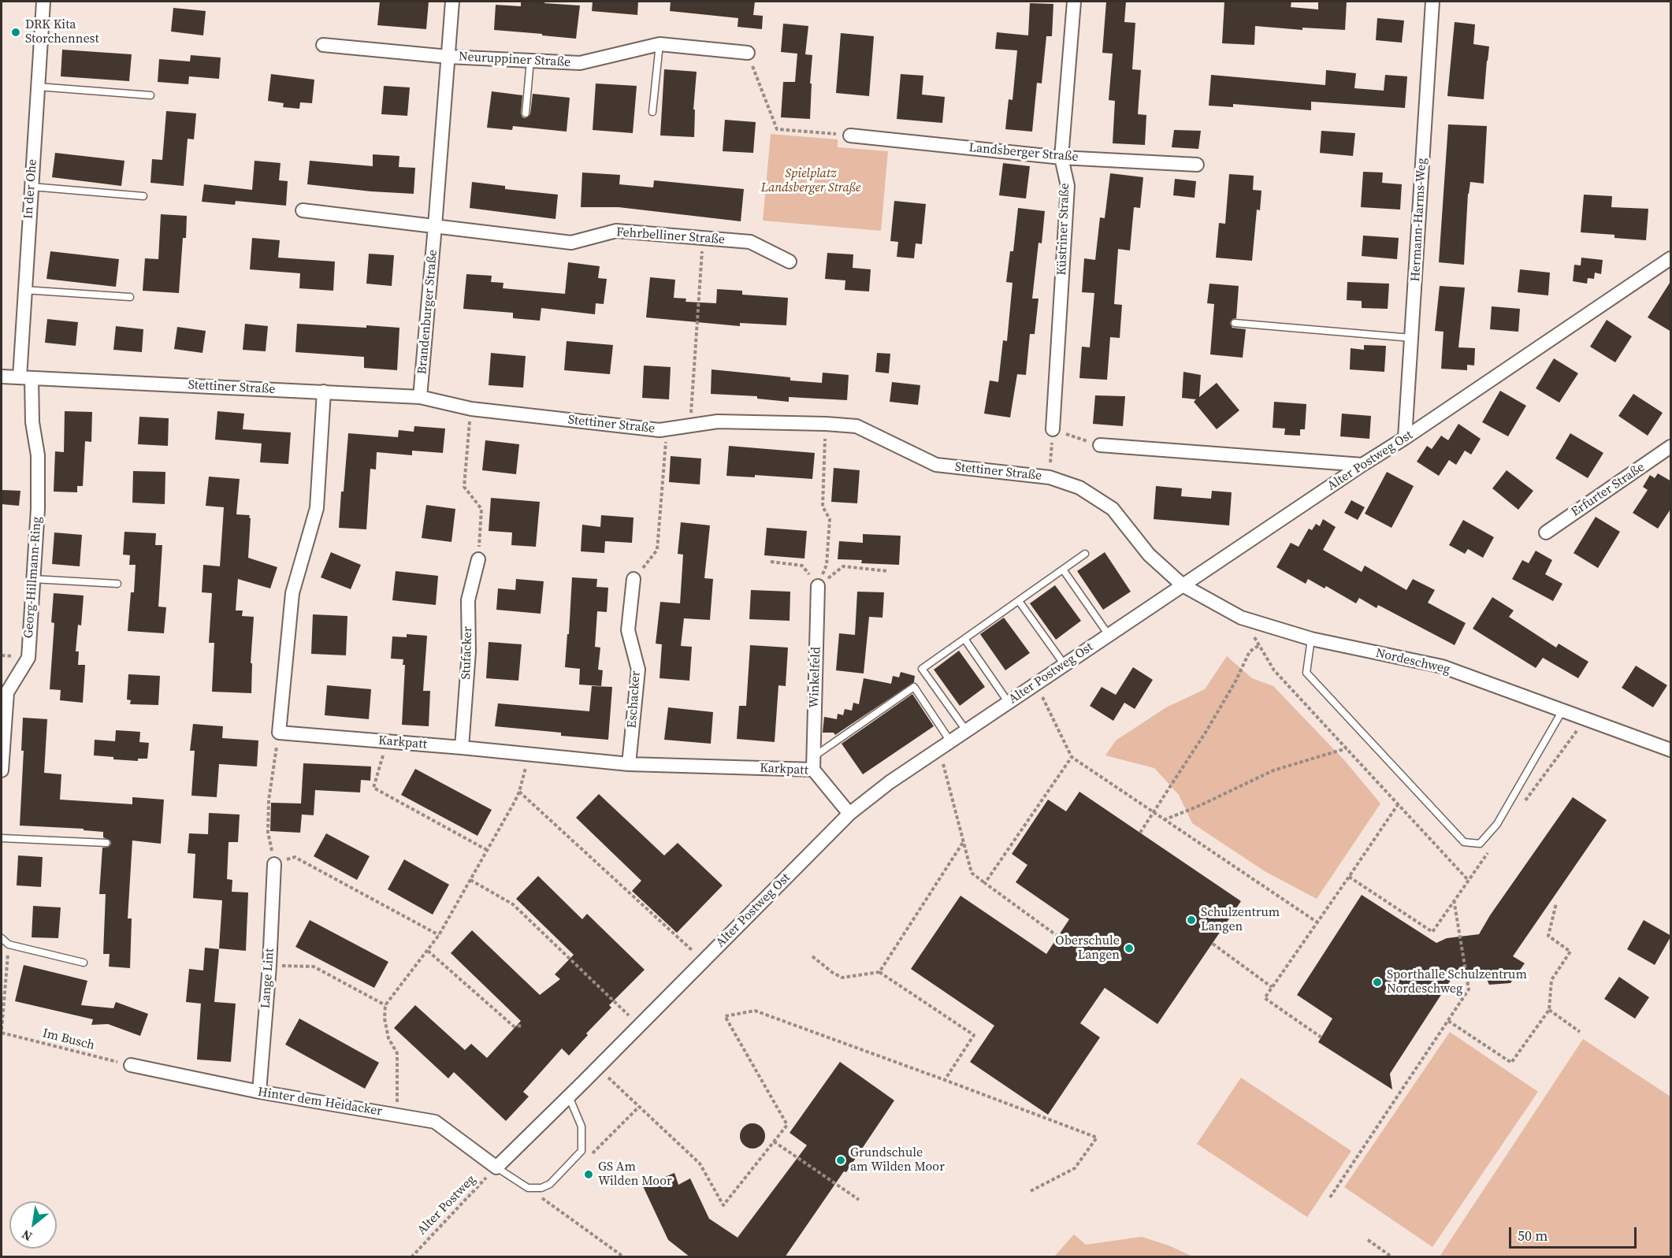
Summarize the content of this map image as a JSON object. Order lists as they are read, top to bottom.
{
  "streets": {
    "street": [
      "Neuruppiner Straße",
      "Landsberger Straße",
      "In der Ohe",
      "Hermann-Harms-Weg",
      "Küstriner Straße",
      "Fehrbelliner Straße",
      "Brandenburger Straße",
      "Stettiner Straße",
      "Alter Postweg Ost",
      "Erfurter Straße",
      "Georg-Hillmann-Ring",
      "Stufacker",
      "Nordeschweg",
      "Winkelfeld",
      "Eschacker",
      "Karkpatt",
      "Lange Lint",
      "Hinter dem Heidacker"
    ],
    "path": ["Im Busch", "Alter Postweg"]
  },
  "crossings": [
    ["Neuruppiner Straße", "Brandenburger Straße"],
    ["Landsberger Straße", "Küstriner Straße"],
    ["In der Ohe", "Stettiner Straße"],
    ["In der Ohe", "Georg-Hillmann-Ring"],
    ["Hermann-Harms-Weg", "Alter Postweg Ost"],
    ["Fehrbelliner Straße", "Brandenburger Straße"],
    ["Brandenburger Straße", "Stettiner Straße"],
    ["Stettiner Straße", "Alter Postweg Ost"],
    ["Stettiner Straße", "Georg-Hillmann-Ring"],
    ["Stettiner Straße", "Nordeschweg"],
    ["Alter Postweg Ost", "Nordeschweg"],
    ["Alter Postweg Ost", "Karkpatt"],
    ["Alter Postweg Ost", "Hinter dem Heidacker"],
    ["Alter Postweg Ost", "Alter Postweg"],
    ["Stufacker", "Karkpatt"],
    ["Winkelfeld", "Karkpatt"],
    ["Eschacker", "Karkpatt"],
    ["Lange Lint", "Hinter dem Heidacker"],
    ["Im Busch", "Hinter dem Heidacker"],
    ["Hinter dem Heidacker", "Alter Postweg"]
  ],
  "parks": ["Spielplatz Landsberger Straße"],
  "places": [
    "DRK Kita Storchennest",
    "Schulzentrum Langen",
    "Oberschule Langen",
    "Sporthalle Schulzentrum Nordeschweg",
    "Grundschule am Wilden Moor",
    "GS Am Wilden Moor"
  ],
  "scale_bar": "50 m",
  "north": "bottom left"
}
